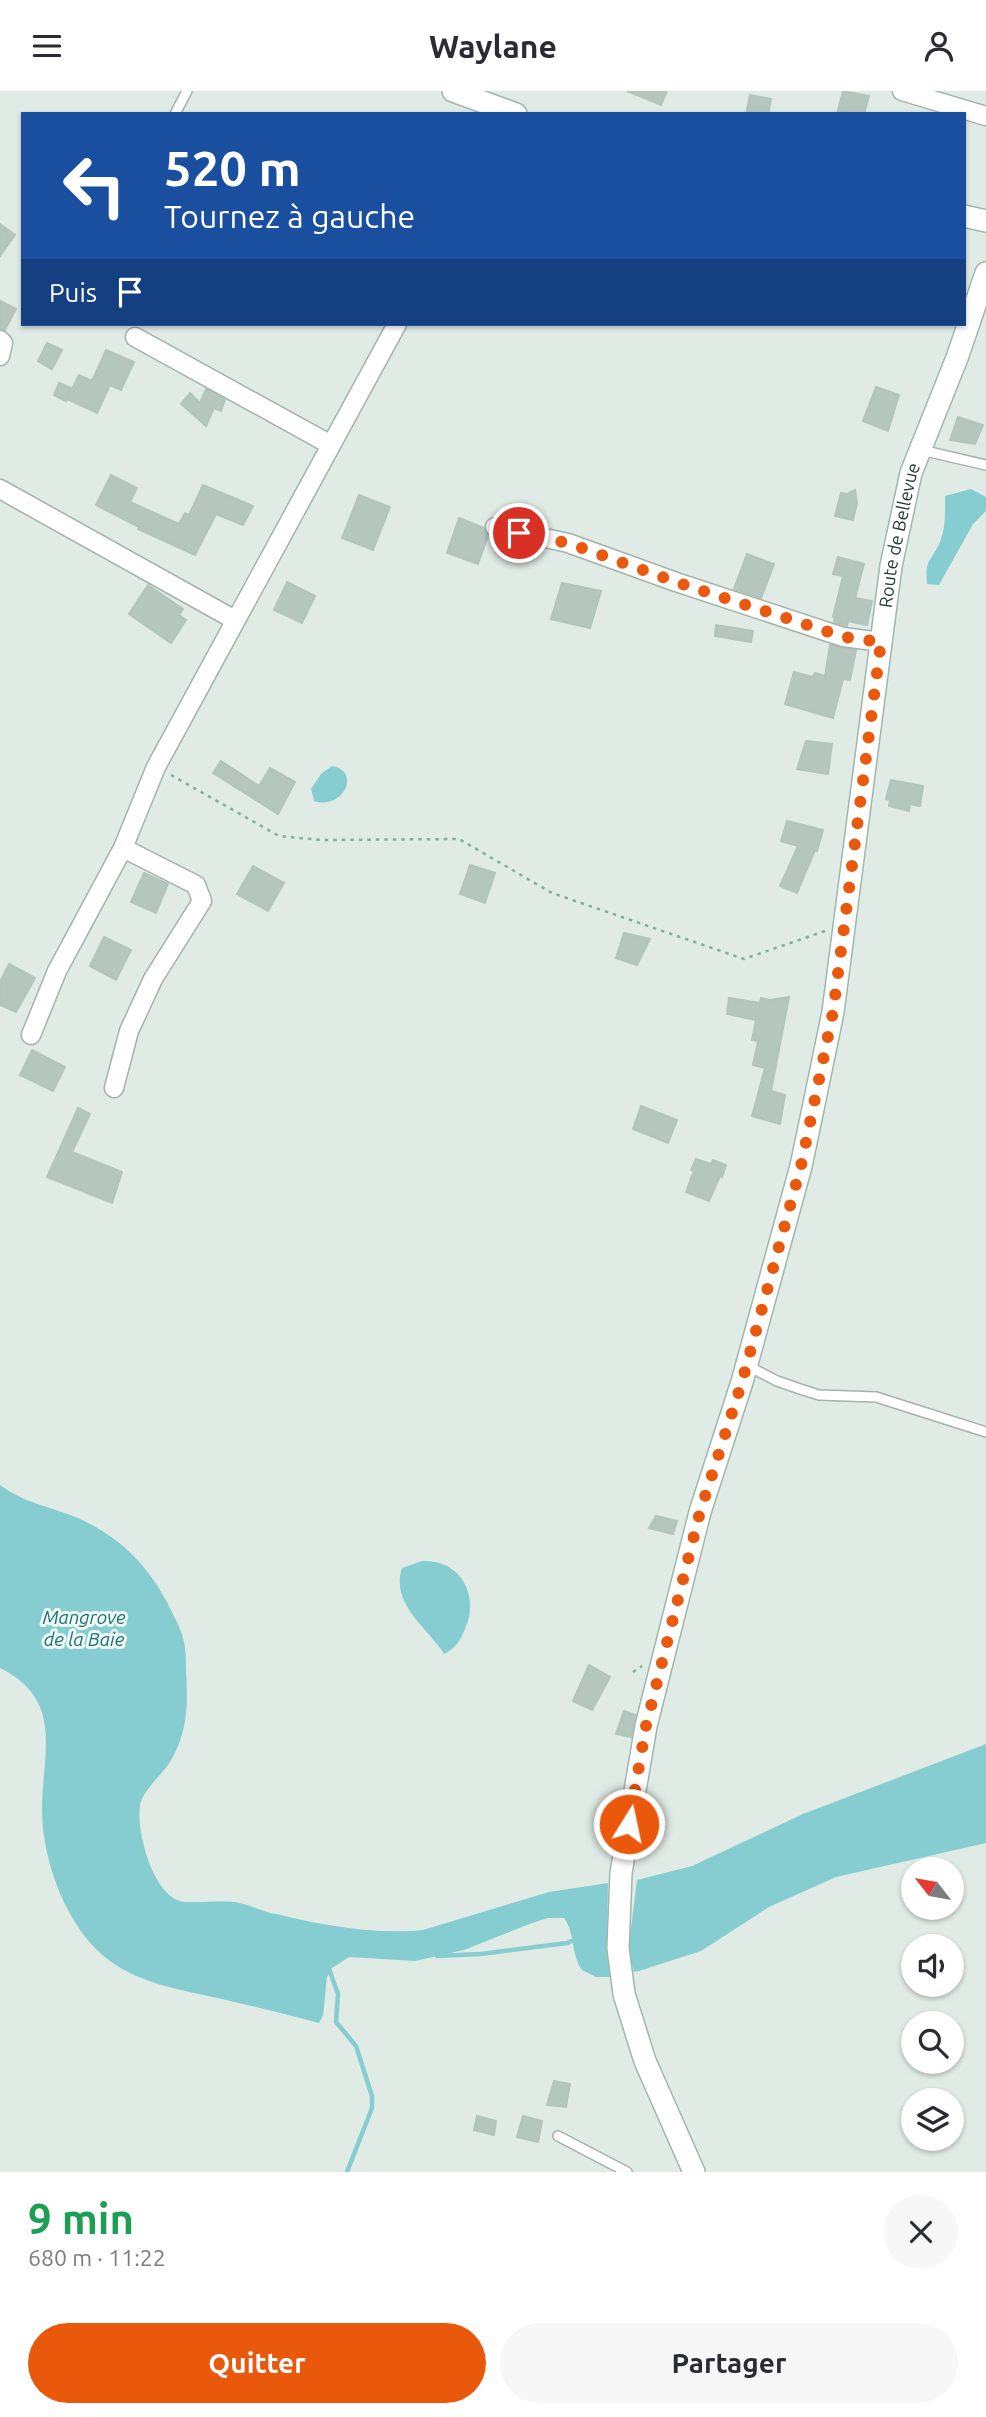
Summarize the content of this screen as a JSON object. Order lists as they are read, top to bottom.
{
  "streets": {
    "main road": ["Route de Bellevue"]
  },
  "water": ["Mangrove de la Baie"],
  "north": "top left",
  "page": {
    "header": "Waylane",
    "turn": ["520 m", "Tournez à gauche"],
    "then": "Puis",
    "heading": ["9 min", "680 m · 11:22"],
    "buttons": ["Quitter", "Partager"]
  }
}
